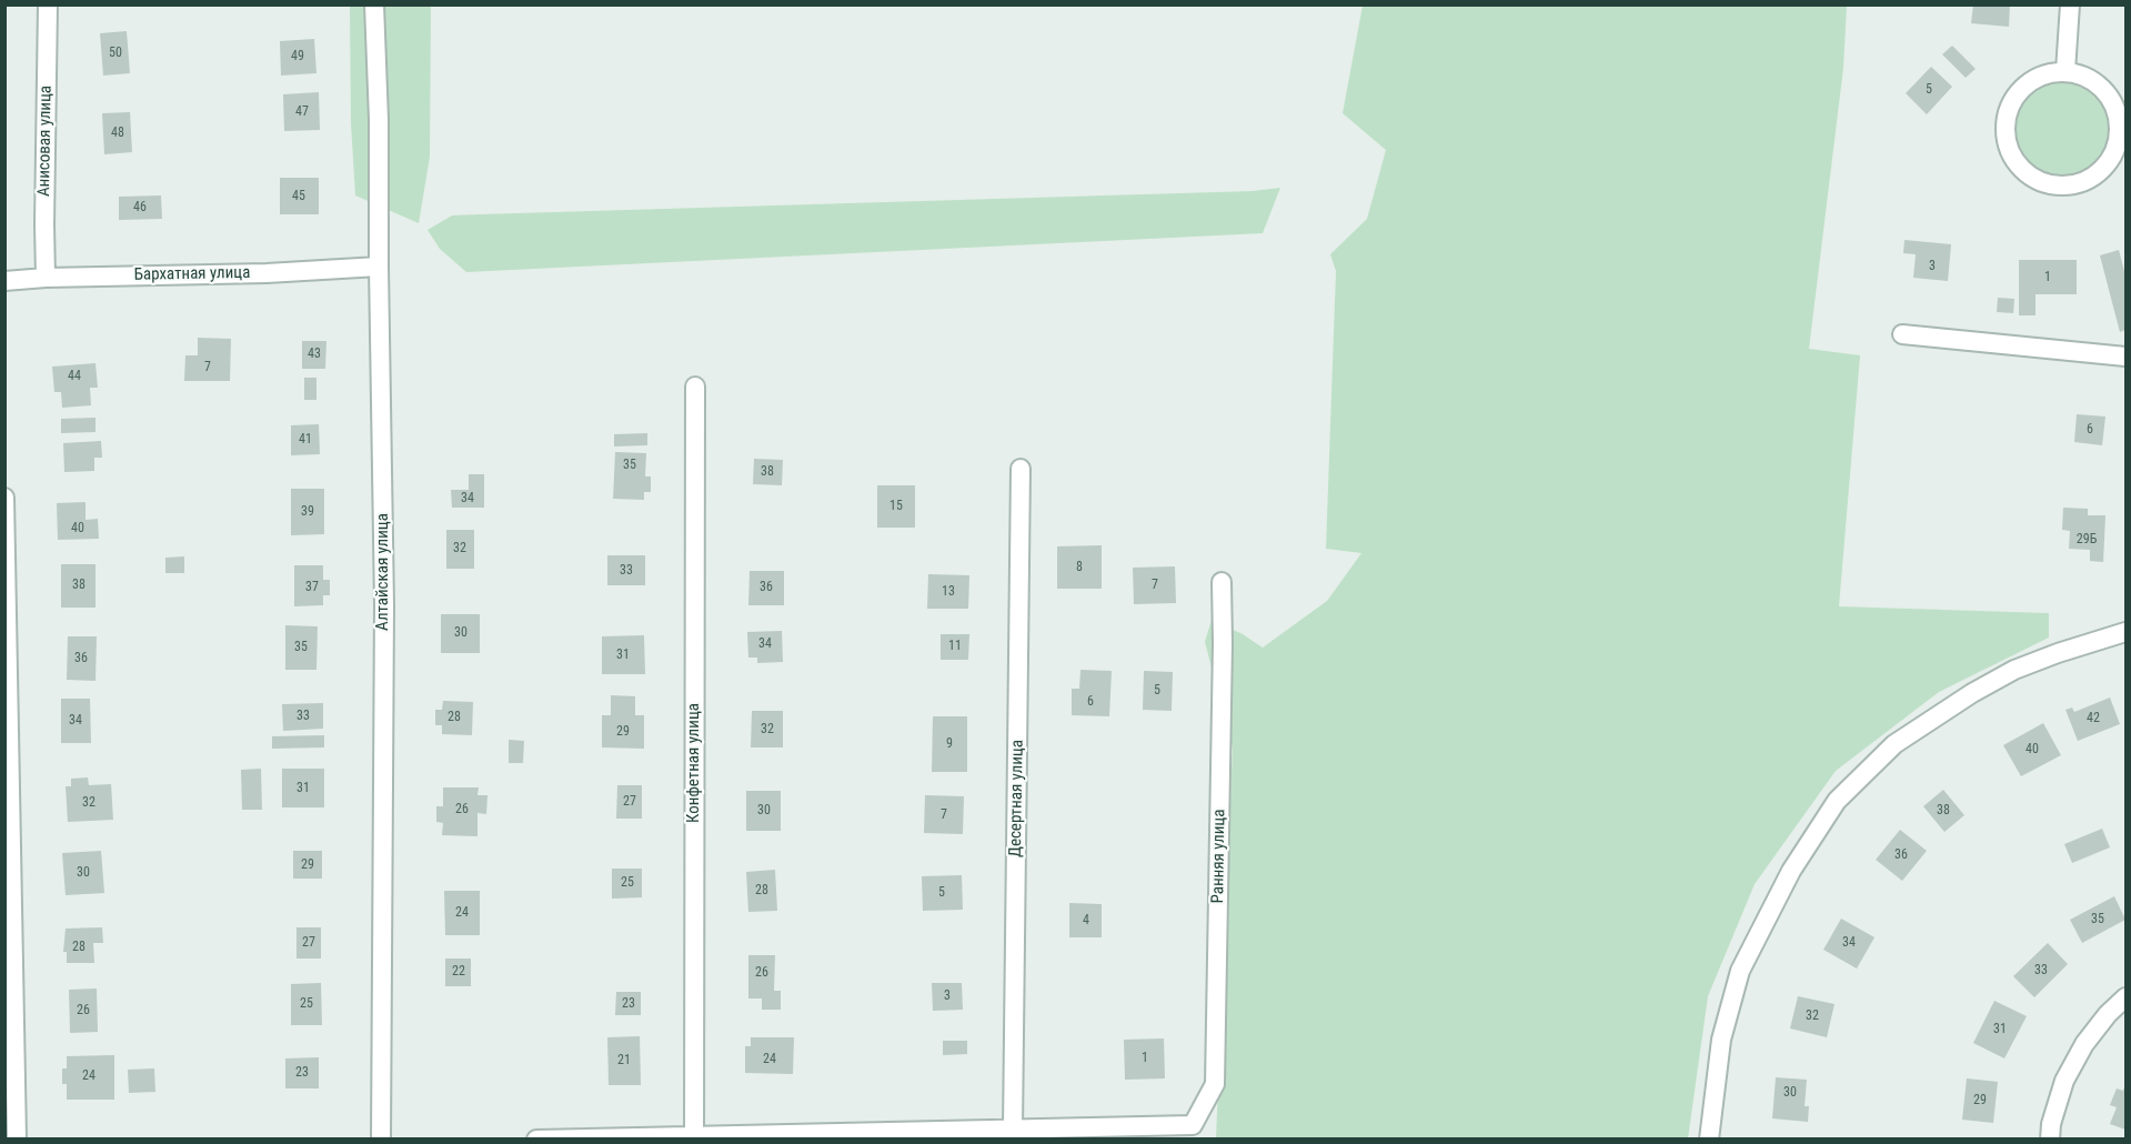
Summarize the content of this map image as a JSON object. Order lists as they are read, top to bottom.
{
  "streets": {
    "street": [
      "Анисовая улица",
      "Бархатная улица",
      "Алтайская улица",
      "Конфетная улица",
      "Десертная улица",
      "Ранняя улица"
    ]
  },
  "crossings": [
    ["Анисовая улица", "Бархатная улица"],
    ["Бархатная улица", "Алтайская улица"],
    ["Десертная улица", "Ранняя улица"]
  ],
  "house_numbers": [
    "50",
    "49",
    "5",
    "47",
    "48",
    "45",
    "46",
    "3",
    "1",
    "43",
    "7",
    "44",
    "6",
    "41",
    "35",
    "38",
    "34",
    "15",
    "39",
    "40",
    "29Б",
    "32",
    "8",
    "33",
    "38",
    "7",
    "37",
    "36",
    "13",
    "30",
    "34",
    "11",
    "35",
    "31",
    "36",
    "5",
    "6",
    "33",
    "28",
    "42",
    "34",
    "32",
    "29",
    "9",
    "40",
    "31",
    "27",
    "32",
    "26",
    "30",
    "38",
    "7",
    "36",
    "29",
    "30",
    "25",
    "28",
    "5",
    "24",
    "35",
    "4",
    "27",
    "34",
    "28",
    "33",
    "22",
    "26",
    "3",
    "25",
    "23",
    "26",
    "32",
    "31",
    "1",
    "24",
    "21",
    "23",
    "24",
    "30",
    "29"
  ]
}
